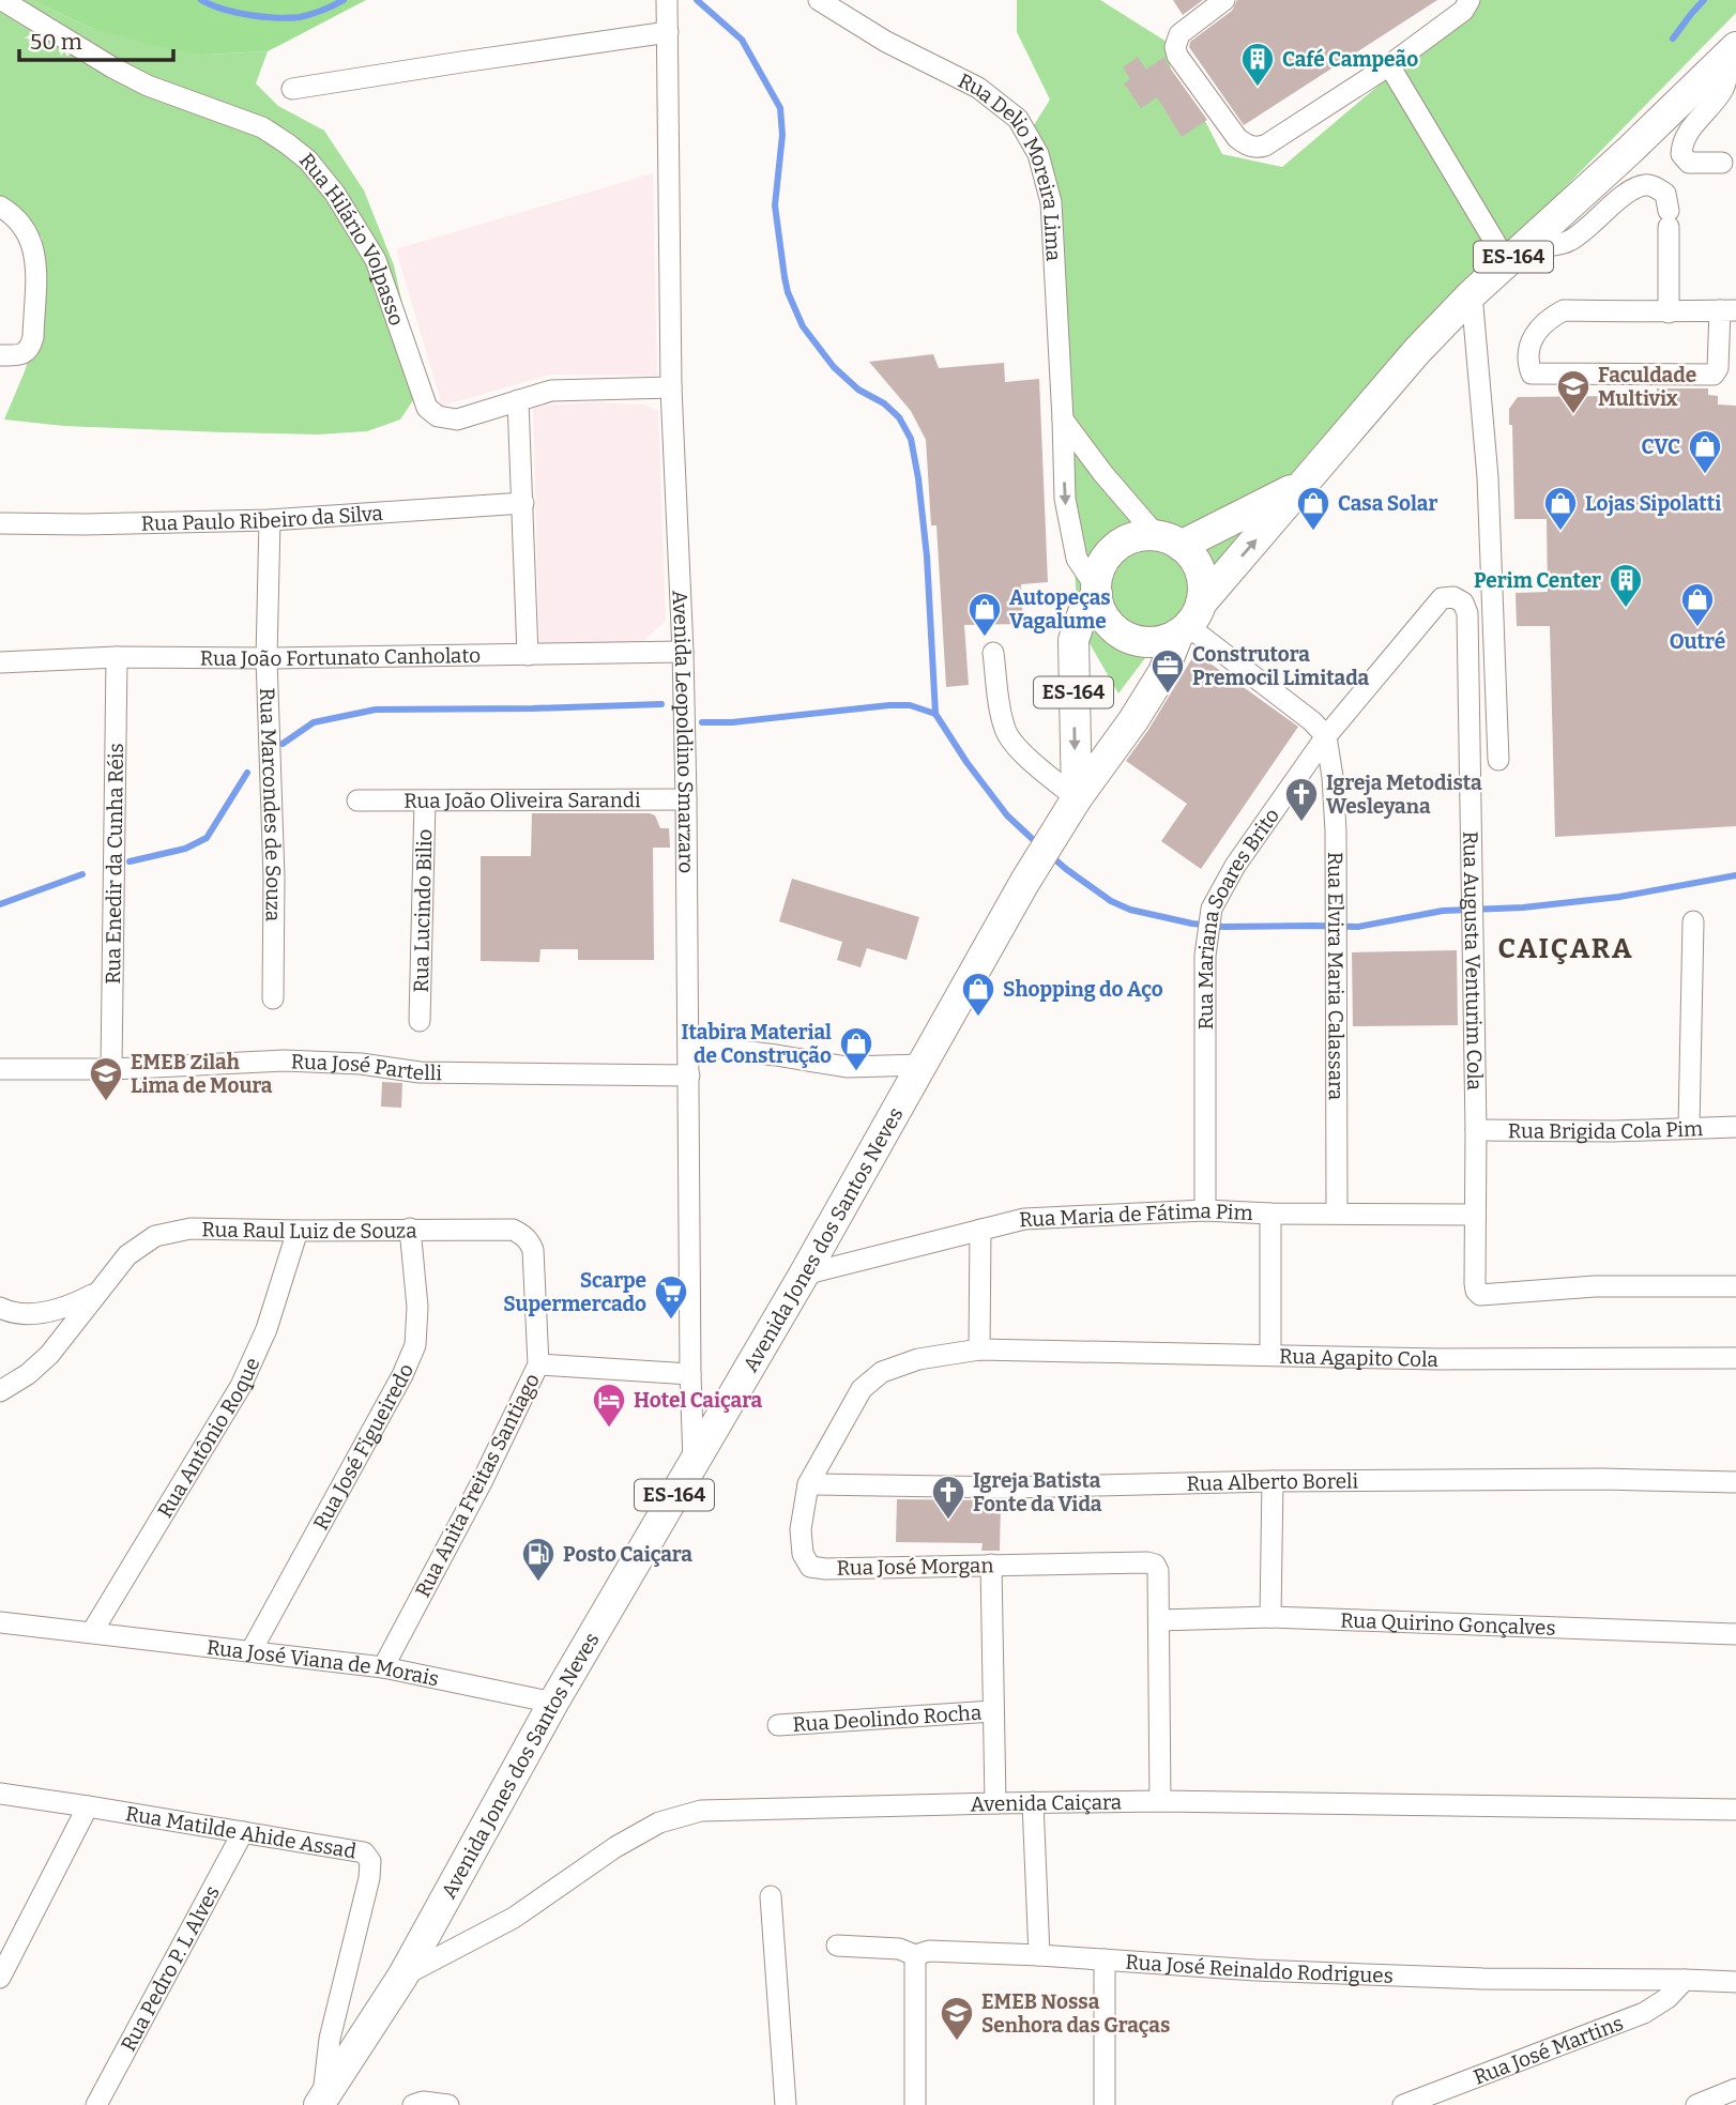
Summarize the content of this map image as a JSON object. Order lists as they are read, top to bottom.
{
  "streets": {
    "highway": ["ES-164", "Avenida Jones dos Santos Neves"],
    "street": [
      "Rua Delio Moreira Lima",
      "Rua Hilário Volpasso",
      "Rua Paulo Ribeiro da Silva",
      "Rua João Fortunato Canholato",
      "Avenida Leopoldino Smarzaro",
      "Rua João Oliveira Sarandi",
      "Rua Marcondes de Souza",
      "Rua Enedir da Cunha Réis",
      "Rua Lucindo Bilio",
      "Rua Mariana Soares Brito",
      "Rua Augusta Venturim Cola",
      "Rua Elvira Maria Calassara",
      "Rua José Partelli",
      "Rua Brigida Cola Pim",
      "Rua Maria de Fátima Pim",
      "Rua Raul Luiz de Souza",
      "Rua Agapito Cola",
      "Rua Antônio Roque",
      "Rua José Figueiredo",
      "Rua Alberto Boreli",
      "Rua Anita Freitas Santiago",
      "Rua José Morgan",
      "Rua Quirino Gonçalves",
      "Rua José Viana de Morais",
      "Rua Deolindo Rocha",
      "Avenida Caiçara",
      "Rua Matilde Ahide Assad",
      "Rua José Reinaldo Rodrigues",
      "Rua Pedro P. L Alves",
      "Rua José Martins"
    ]
  },
  "crossings": [
    ["Rua Delio Moreira Lima", "Avenida Jones dos Santos Neves"],
    ["Rua Hilário Volpasso", "Avenida Leopoldino Smarzaro"],
    ["Rua Paulo Ribeiro da Silva", "Rua Marcondes de Souza"],
    ["Rua João Fortunato Canholato", "Avenida Leopoldino Smarzaro"],
    ["Rua João Fortunato Canholato", "Rua Marcondes de Souza"],
    ["Rua João Fortunato Canholato", "Rua Enedir da Cunha Réis"],
    ["Avenida Leopoldino Smarzaro", "Rua João Oliveira Sarandi"],
    ["Avenida Leopoldino Smarzaro", "Rua José Partelli"],
    ["Avenida Leopoldino Smarzaro", "Avenida Jones dos Santos Neves"],
    ["Rua João Oliveira Sarandi", "Rua Lucindo Bilio"],
    ["Rua Enedir da Cunha Réis", "Rua José Partelli"],
    ["Rua Mariana Soares Brito", "Rua Augusta Venturim Cola"],
    ["Rua Mariana Soares Brito", "Rua Elvira Maria Calassara"],
    ["Rua Mariana Soares Brito", "Rua Maria de Fátima Pim"],
    ["Rua Augusta Venturim Cola", "Rua Brigida Cola Pim"],
    ["Rua Augusta Venturim Cola", "Rua Maria de Fátima Pim"],
    ["Rua Elvira Maria Calassara", "Rua Maria de Fátima Pim"],
    ["Rua Maria de Fátima Pim", "Avenida Jones dos Santos Neves"],
    ["Rua Raul Luiz de Souza", "Rua Antônio Roque"],
    ["Rua Raul Luiz de Souza", "Rua José Figueiredo"],
    ["Rua Raul Luiz de Souza", "Rua Anita Freitas Santiago"],
    ["Avenida Jones dos Santos Neves", "Rua José Viana de Morais"],
    ["Avenida Jones dos Santos Neves", "Avenida Caiçara"],
    ["Avenida Jones dos Santos Neves", "Rua Matilde Ahide Assad"],
    ["Rua Agapito Cola", "Rua José Morgan"],
    ["Rua Antônio Roque", "Rua José Viana de Morais"],
    ["Rua José Figueiredo", "Rua José Viana de Morais"],
    ["Rua Alberto Boreli", "Rua José Morgan"],
    ["Rua Anita Freitas Santiago", "Rua José Viana de Morais"],
    ["Rua José Morgan", "Rua Quirino Gonçalves"],
    ["Rua Matilde Ahide Assad", "Rua Pedro P. L Alves"],
    ["Rua José Reinaldo Rodrigues", "Rua José Martins"]
  ],
  "districts": ["CAIÇARA"],
  "places": {
    "building": ["Café Campeão", "Perim Center"],
    "school or university": ["Faculdade Multivix", "EMEB Zilah Lima de Moura", "EMEB Nossa Senhora das Graças"],
    "shop": [
      "CVC",
      "Casa Solar",
      "Lojas Sipolatti",
      "Outré",
      "Autopeças Vagalume",
      "Shopping do Aço",
      "Itabira Material de Construção"
    ],
    "office": ["Construtora Premocil Limitada"],
    "church": ["Igreja Metodista Wesleyana", "Igreja Batista Fonte da Vida"],
    "supermarket": ["Scarpe Supermercado"],
    "hotel": ["Hotel Caiçara"],
    "fuel station": ["Posto Caiçara"]
  },
  "scale_bar": "50 m"
}
